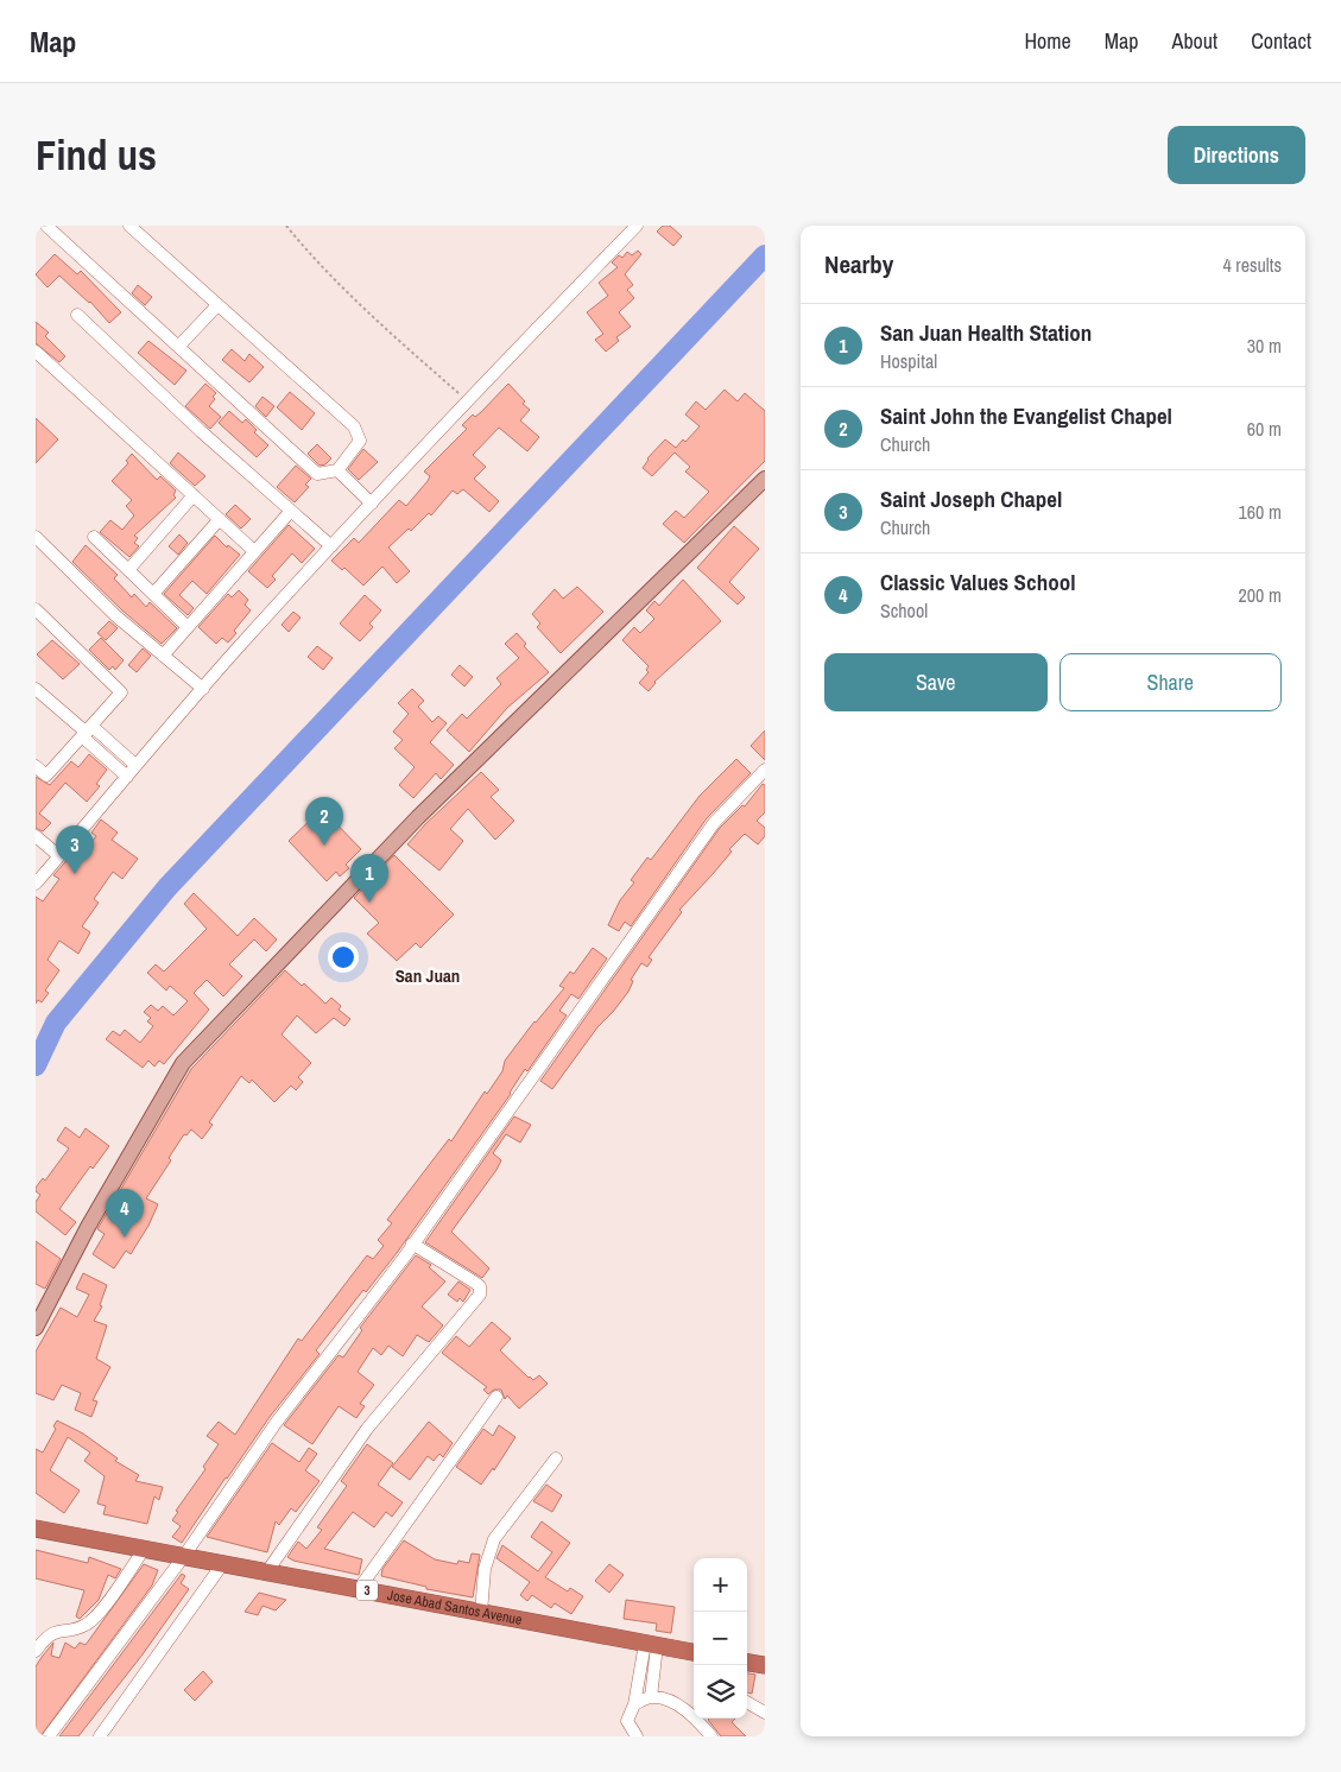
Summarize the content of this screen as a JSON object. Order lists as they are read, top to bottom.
{
  "streets": {
    "highway": ["3", "Jose Abad Santos Avenue"]
  },
  "districts": ["San Juan"],
  "page": {
    "header": "Map",
    "nav": [
      "Home",
      "Map",
      "About",
      "Contact"
    ],
    "buttons": [
      "Directions",
      ["Save", "Share"]
    ],
    "title": "Find us",
    "heading": ["Nearby", "4 results"],
    "list": [
      {
        "mark": "1",
        "name": "San Juan Health Station",
        "note": "Hospital",
        "value": "30 m"
      },
      {
        "mark": "2",
        "name": "Saint John the Evangelist Chapel",
        "note": "Church",
        "value": "60 m"
      },
      {
        "mark": "3",
        "name": "Saint Joseph Chapel",
        "note": "Church",
        "value": "160 m"
      },
      {
        "mark": "4",
        "name": "Classic Values School",
        "note": "School",
        "value": "200 m"
      }
    ],
    "pins": [
      "2",
      "3",
      "1",
      "4"
    ],
    "map_buttons": ["+", "−"]
  }
}
